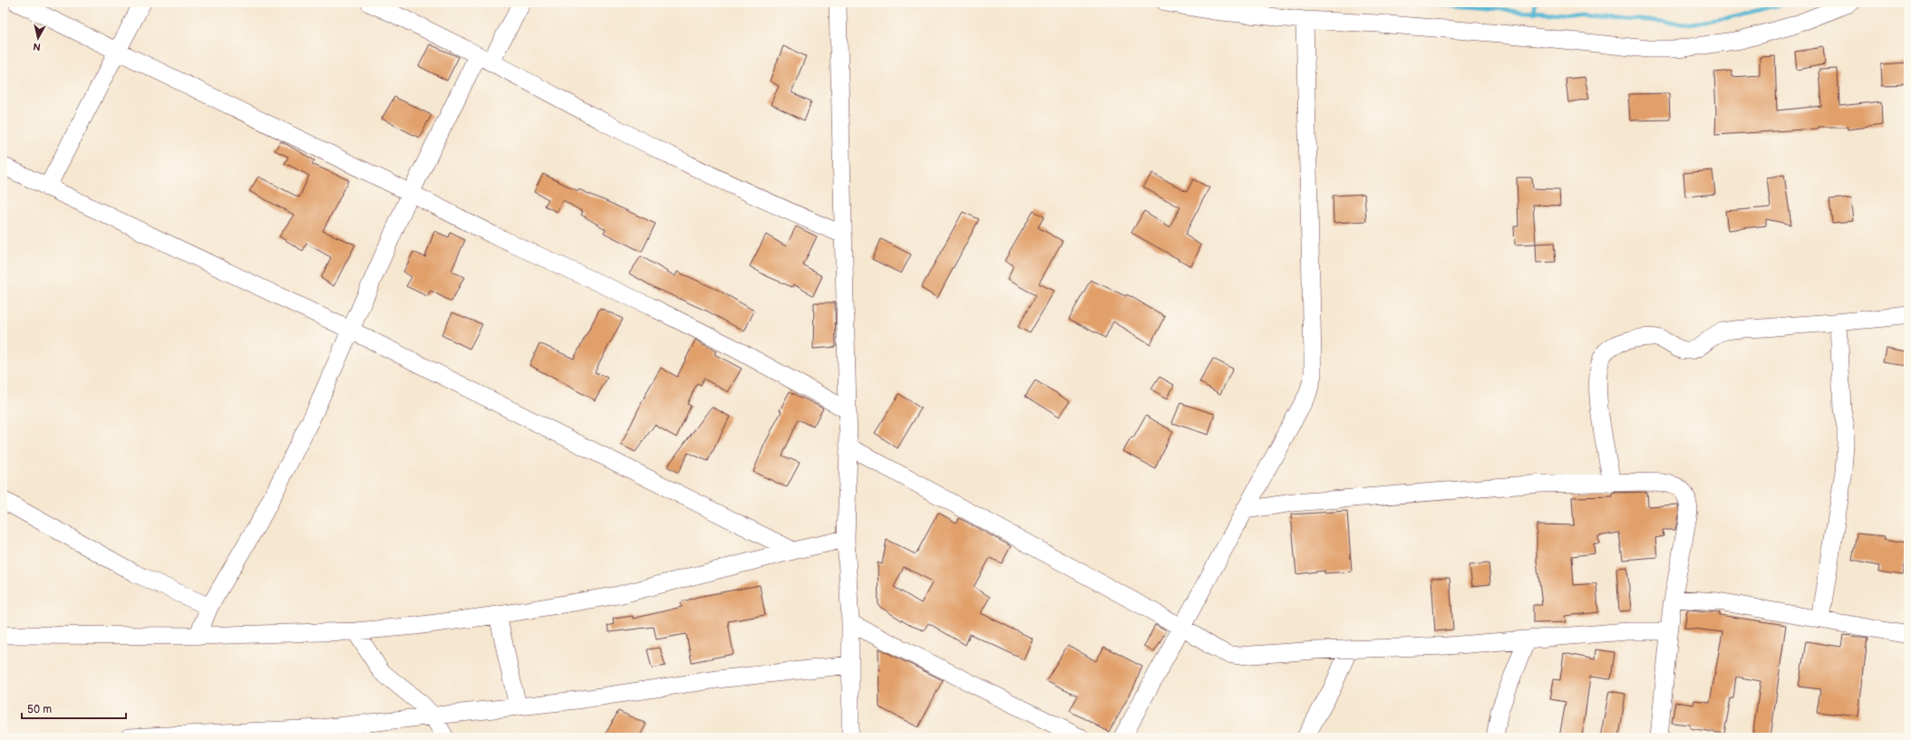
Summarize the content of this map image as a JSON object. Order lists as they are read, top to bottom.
{
  "scale_bar": "50 m",
  "north": "bottom"
}
